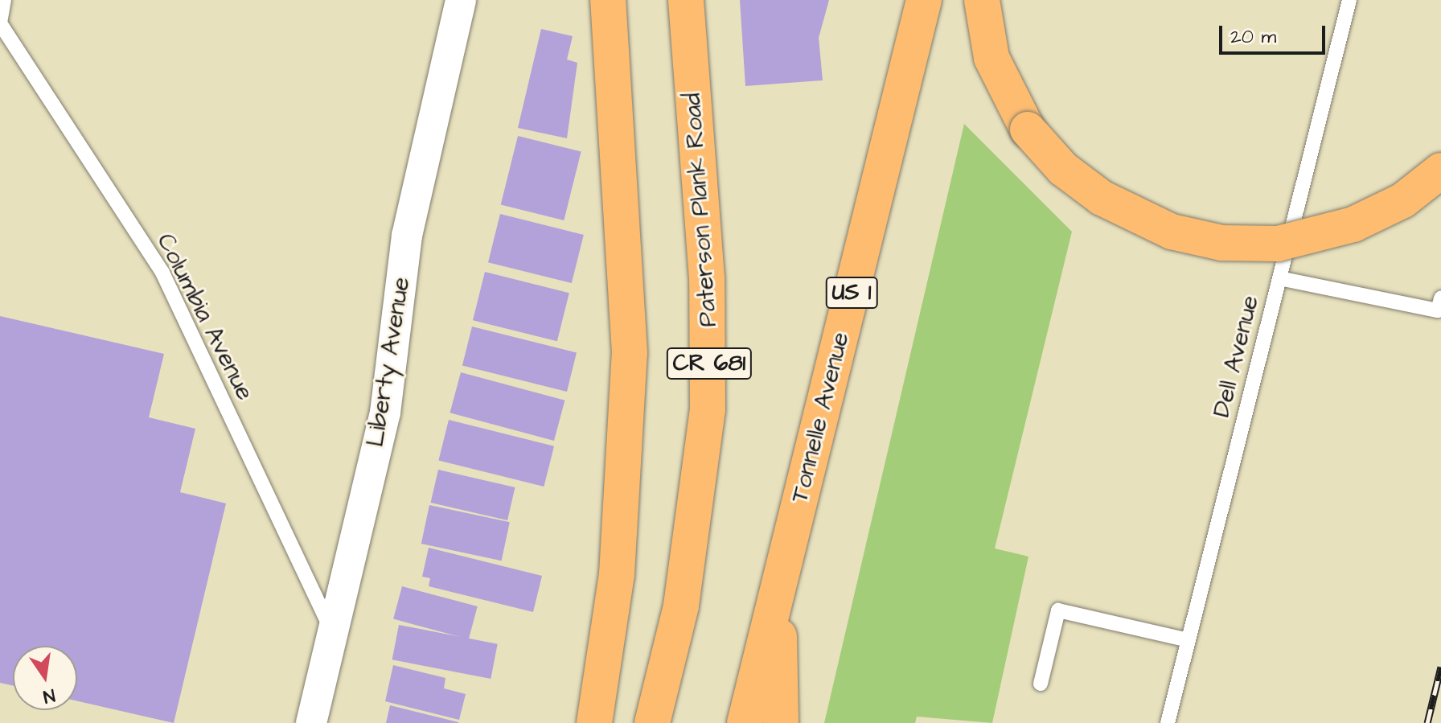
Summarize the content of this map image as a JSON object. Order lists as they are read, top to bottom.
{
  "streets": {
    "main road": [
      "Paterson Plank Road",
      "US 1",
      "CR 681",
      "Tonnelle Avenue"
    ],
    "street": ["Liberty Avenue"],
    "lane": ["Columbia Avenue", "Dell Avenue"]
  },
  "crossings": [
    ["Columbia Avenue", "Liberty Avenue"]
  ],
  "scale_bar": "20 m",
  "north": "bottom"
}
